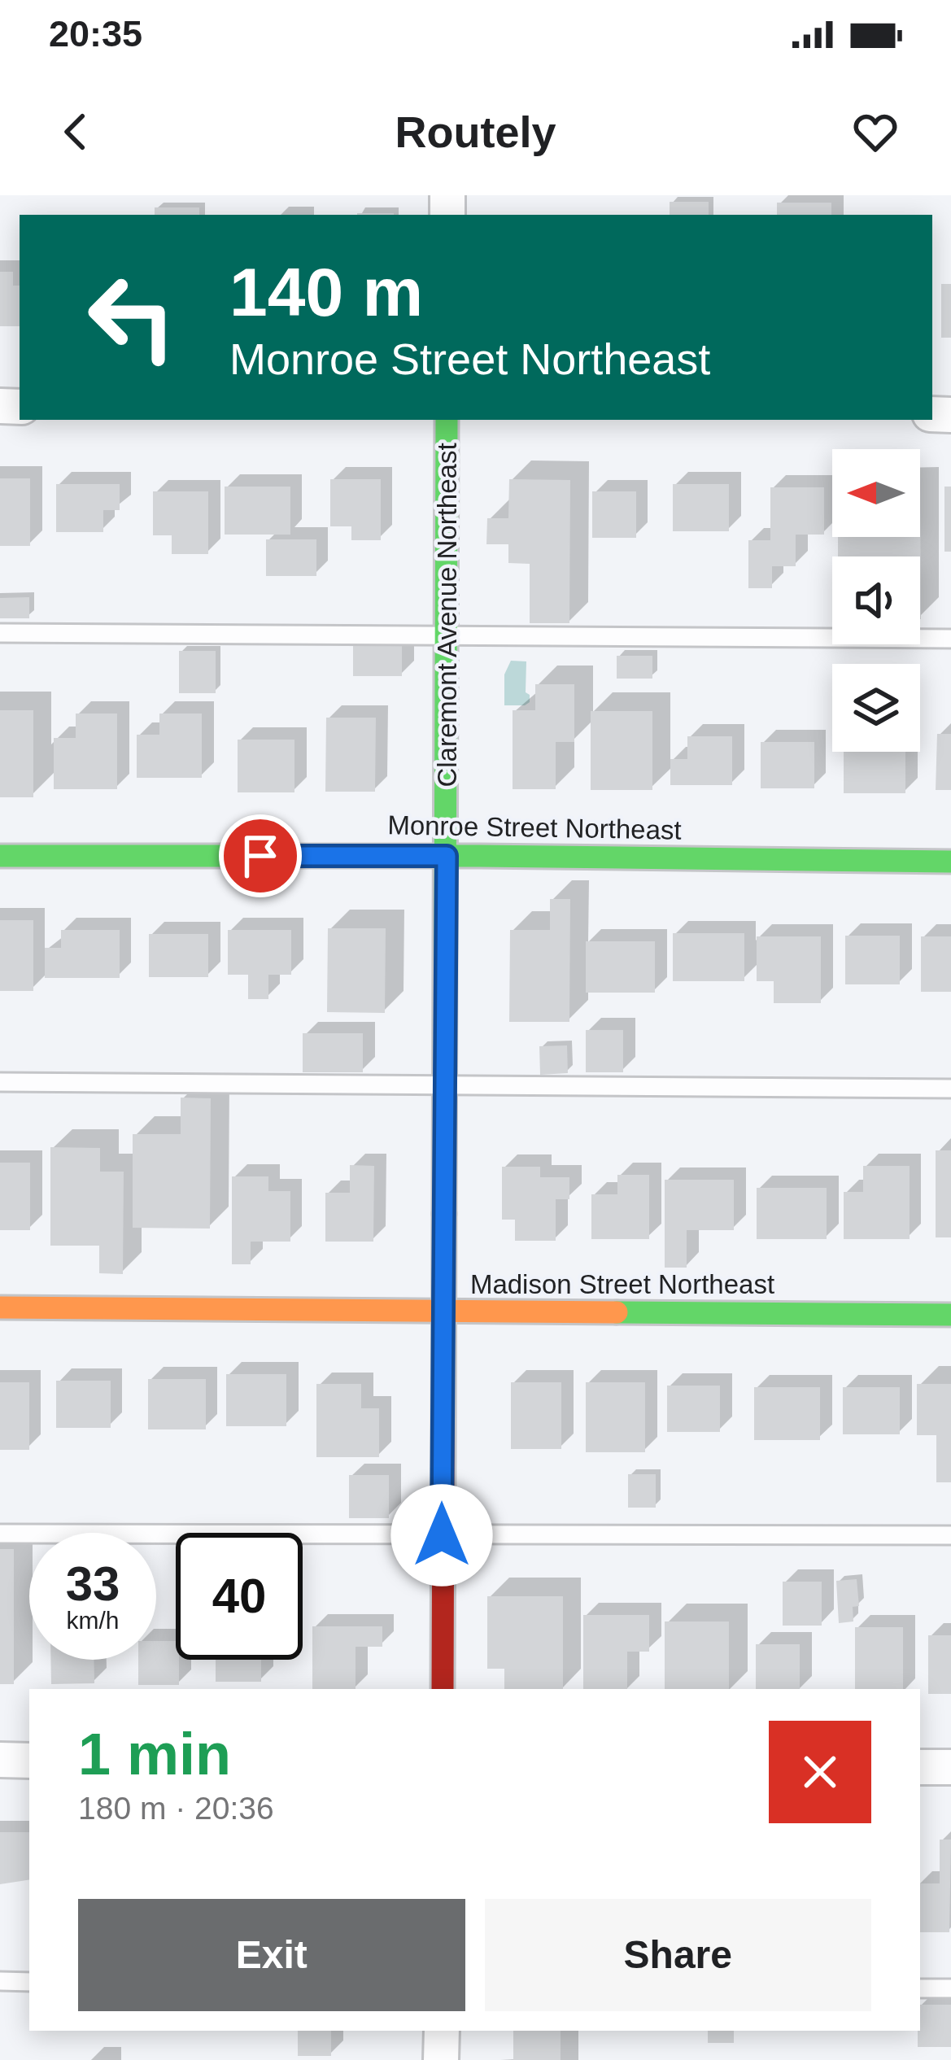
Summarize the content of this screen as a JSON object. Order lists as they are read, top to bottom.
{
  "streets": {
    "street": ["Claremont Avenue Northeast", "Monroe Street Northeast", "Madison Street Northeast"]
  },
  "crossings": [
    ["Claremont Avenue Northeast", "Monroe Street Northeast"],
    ["Claremont Avenue Northeast", "Madison Street Northeast"]
  ],
  "north": "left",
  "page": {
    "status": "20:35",
    "header": "Routely",
    "turn": ["140 m", "Monroe Street Northeast"],
    "speed": "33 km/h",
    "limit": "40",
    "heading": ["1 min", "180 m · 20:36"],
    "buttons": ["Exit", "Share"]
  }
}
